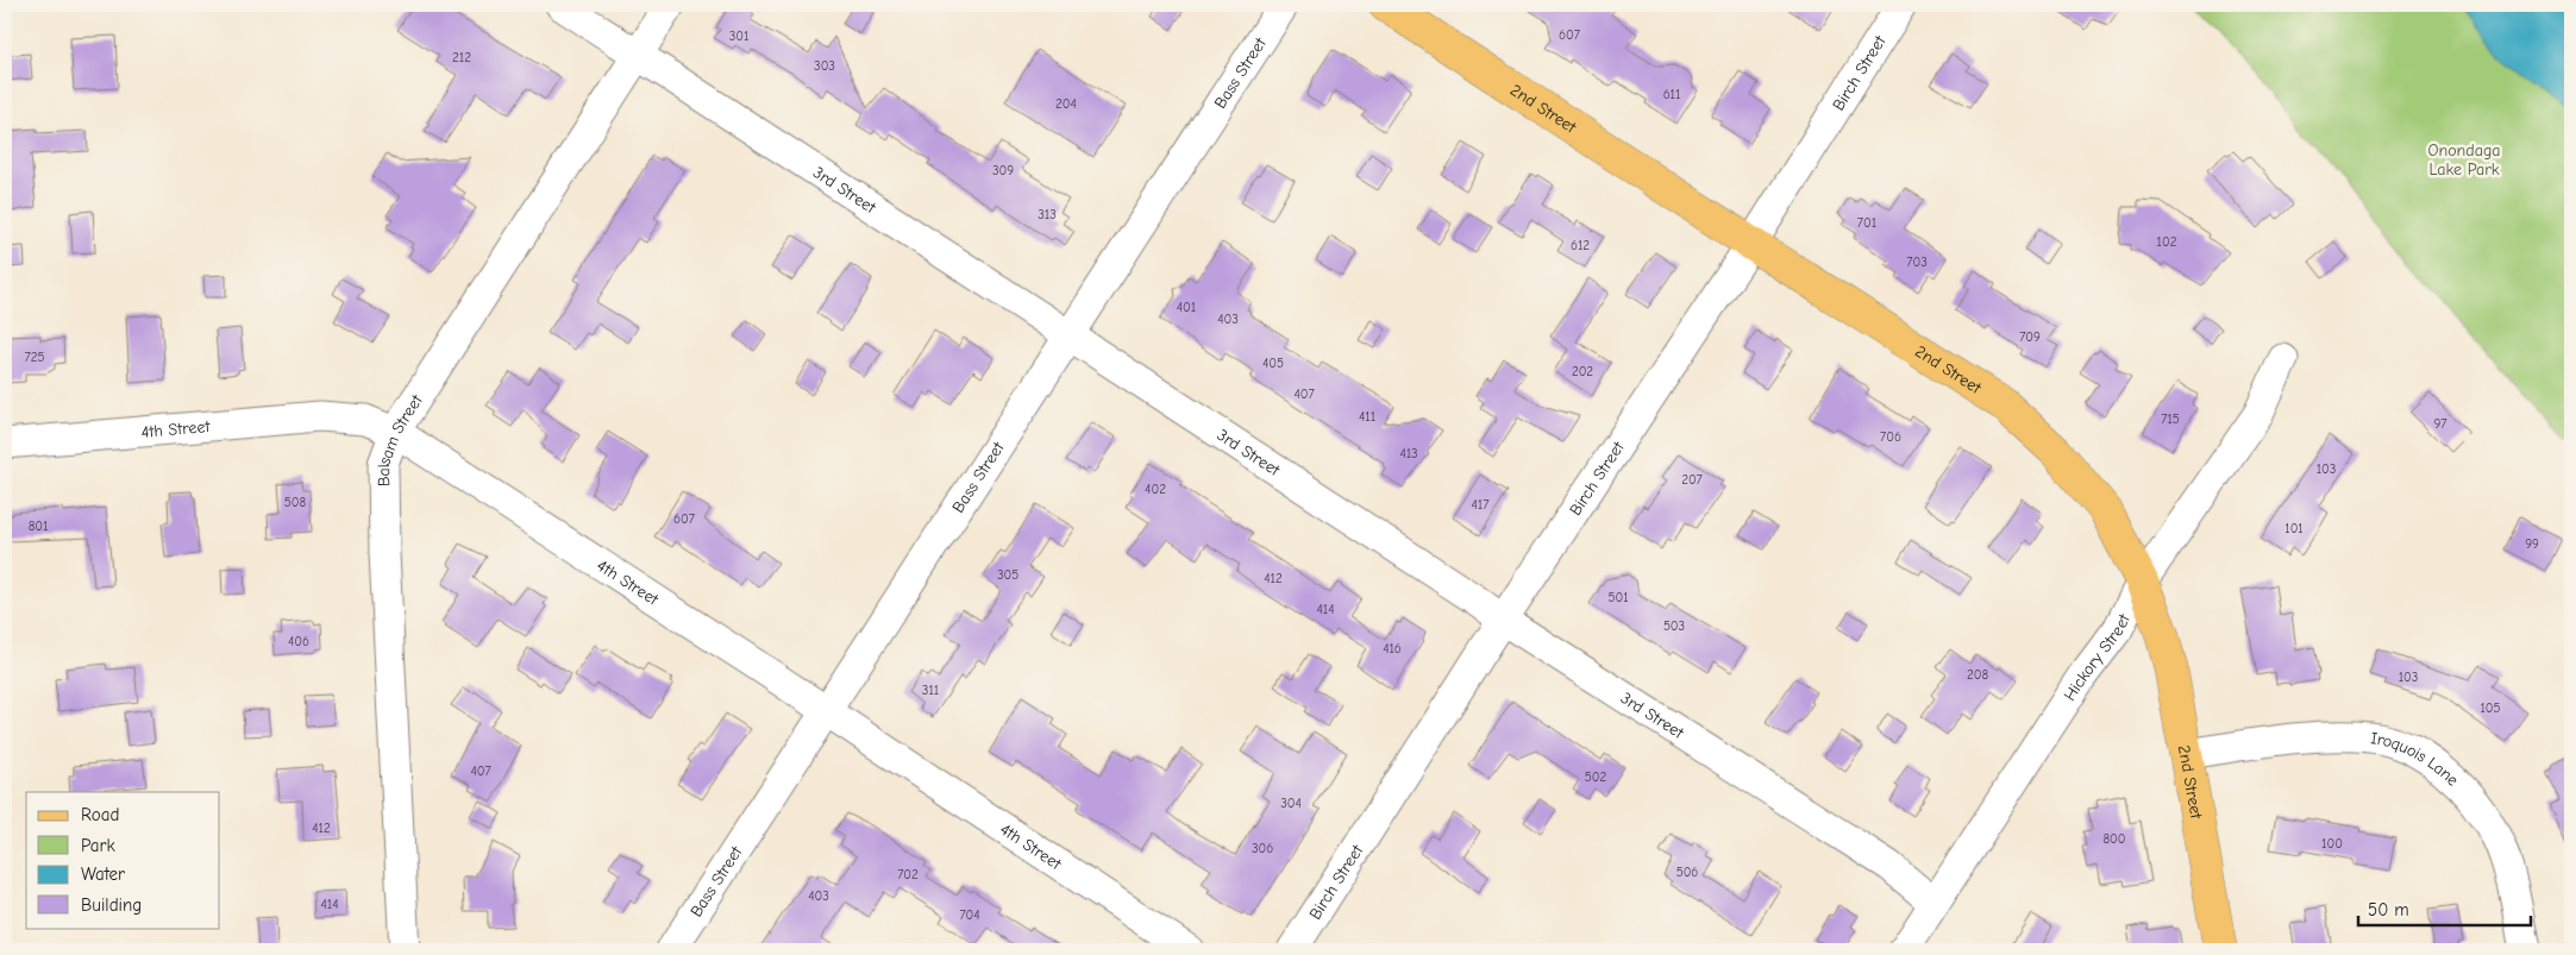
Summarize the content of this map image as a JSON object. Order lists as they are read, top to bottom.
{
  "streets": {
    "main road": ["2nd Street"],
    "street": [
      "Bass Street",
      "Birch Street",
      "3rd Street",
      "4th Street",
      "Balsam Street",
      "Hickory Street",
      "Iroquois Lane"
    ]
  },
  "crossings": [
    ["Bass Street", "3rd Street"],
    ["Bass Street", "4th Street"],
    ["Birch Street", "2nd Street"],
    ["Birch Street", "3rd Street"],
    ["2nd Street", "Hickory Street"],
    ["2nd Street", "Iroquois Lane"],
    ["3rd Street", "Balsam Street"],
    ["3rd Street", "Hickory Street"],
    ["4th Street", "Balsam Street"]
  ],
  "parks": ["Onondaga Lake Park"],
  "house_numbers": [
    "607",
    "301",
    "212",
    "303",
    "611",
    "204",
    "309",
    "313",
    "701",
    "102",
    "612",
    "703",
    "401",
    "403",
    "709",
    "725",
    "405",
    "202",
    "407",
    "411",
    "715",
    "97",
    "706",
    "413",
    "103",
    "207",
    "402",
    "508",
    "417",
    "607",
    "801",
    "101",
    "99",
    "305",
    "412",
    "501",
    "414",
    "503",
    "406",
    "416",
    "208",
    "103",
    "311",
    "105",
    "407",
    "502",
    "304",
    "412",
    "800",
    "100",
    "306",
    "506",
    "702",
    "403",
    "414",
    "704"
  ],
  "legend": [
    "Road",
    "Park",
    "Water",
    "Building"
  ],
  "scale_bar": "50 m"
}
